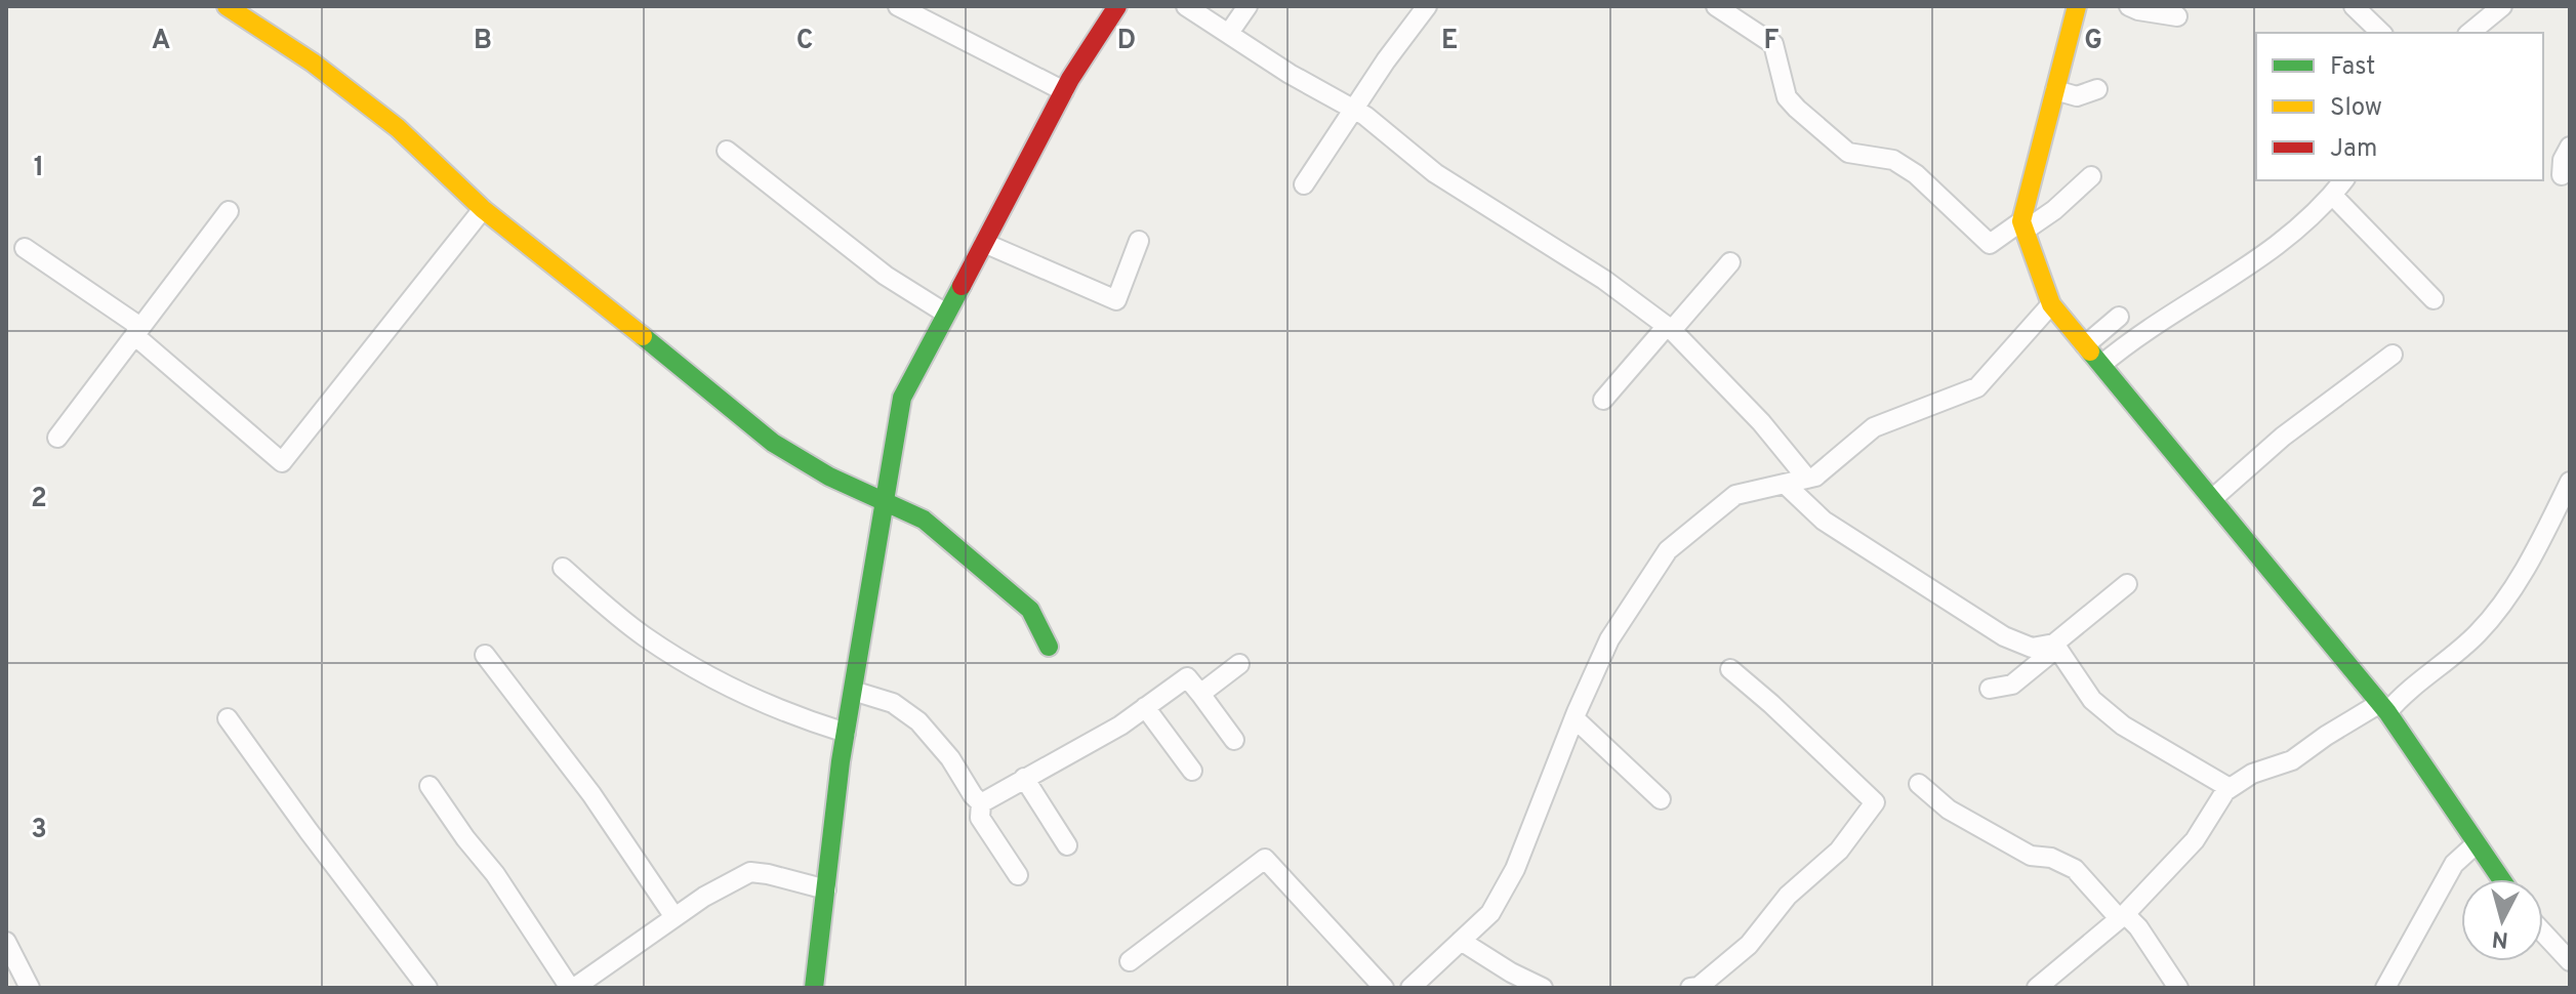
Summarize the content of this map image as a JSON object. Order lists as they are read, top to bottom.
{
  "legend": ["Fast", "Slow", "Jam"],
  "north": "bottom",
  "grid": {
    "columns": [
      "A",
      "B",
      "C",
      "D",
      "E",
      "F",
      "G"
    ],
    "rows": ["1", "2", "3"]
  }
}
